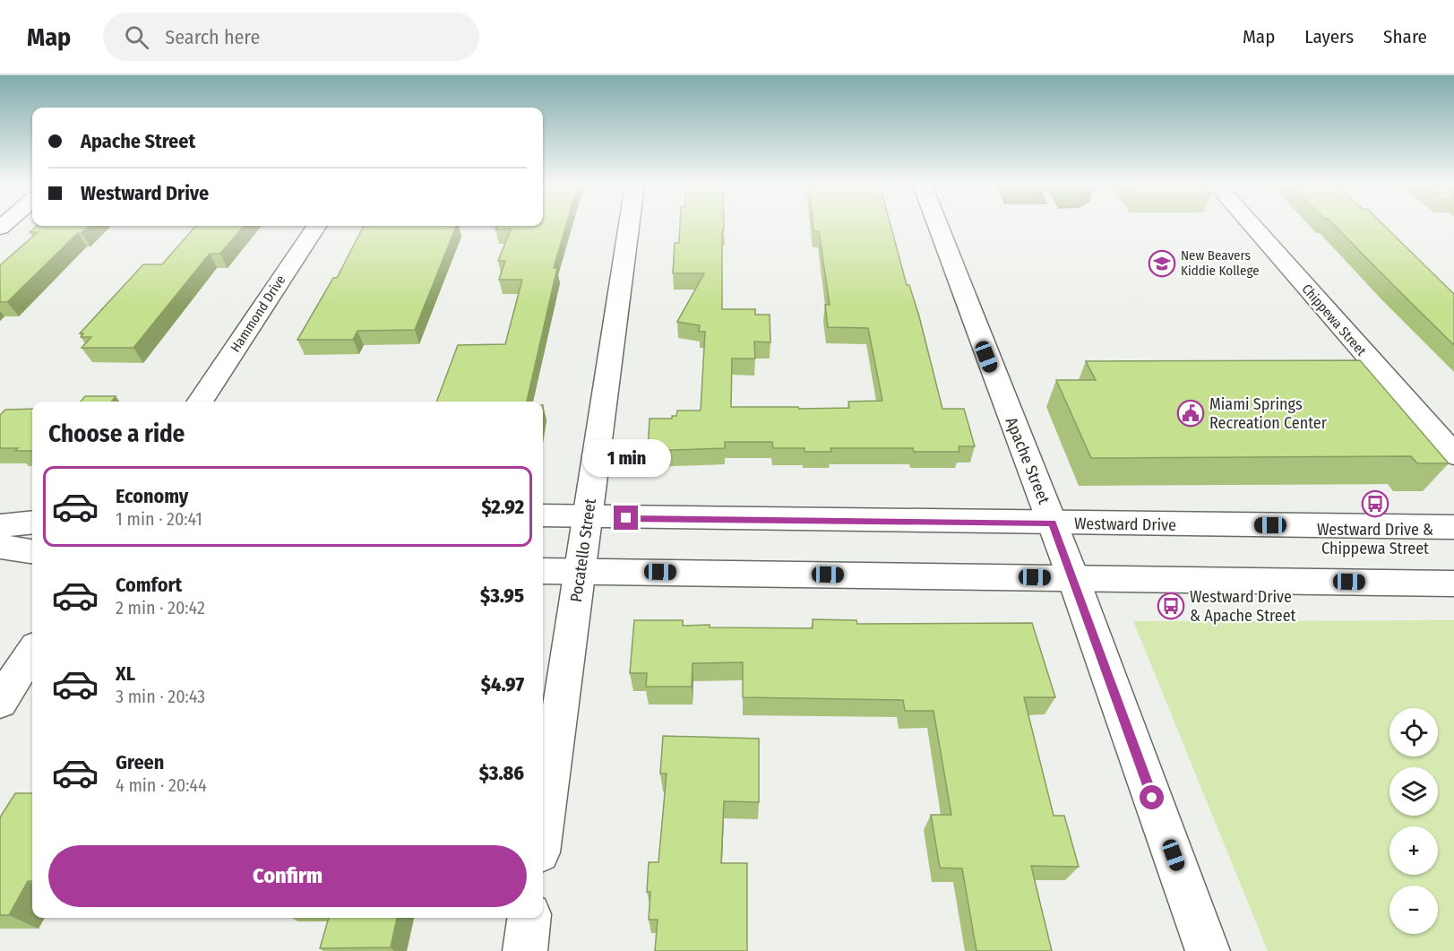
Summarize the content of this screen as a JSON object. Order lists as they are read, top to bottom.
{
  "streets": {
    "street": [
      "Hammond Drive",
      "Chippewa Street",
      "Apache Street",
      "Westward Drive",
      "Pocatello Street"
    ]
  },
  "crossings": [
    ["Apache Street", "Westward Drive"],
    ["Westward Drive", "Pocatello Street"]
  ],
  "places": {
    "school or university": ["New Beavers Kiddie Kollege"],
    "public building": ["Miami Springs Recreation Center"],
    "bus stop": ["Westward Drive & Chippewa Street", "Westward Drive & Apache Street"]
  },
  "page": {
    "header": "Map",
    "search": "Search here",
    "nav": ["Map", "Layers", "Share"],
    "banner": ["Apache Street", "Westward Drive"],
    "heading": "Choose a ride",
    "bubble": "1 min",
    "list": [
      {
        "name": "Economy",
        "note": "1 min · 20:41",
        "value": "$2.92"
      },
      {
        "name": "Comfort",
        "note": "2 min · 20:42",
        "value": "$3.95"
      },
      {
        "name": "XL",
        "note": "3 min · 20:43",
        "value": "$4.97"
      },
      {
        "name": "Green",
        "note": "4 min · 20:44",
        "value": "$3.86"
      }
    ],
    "map_buttons": ["+", "−"],
    "buttons": "Confirm"
  }
}
